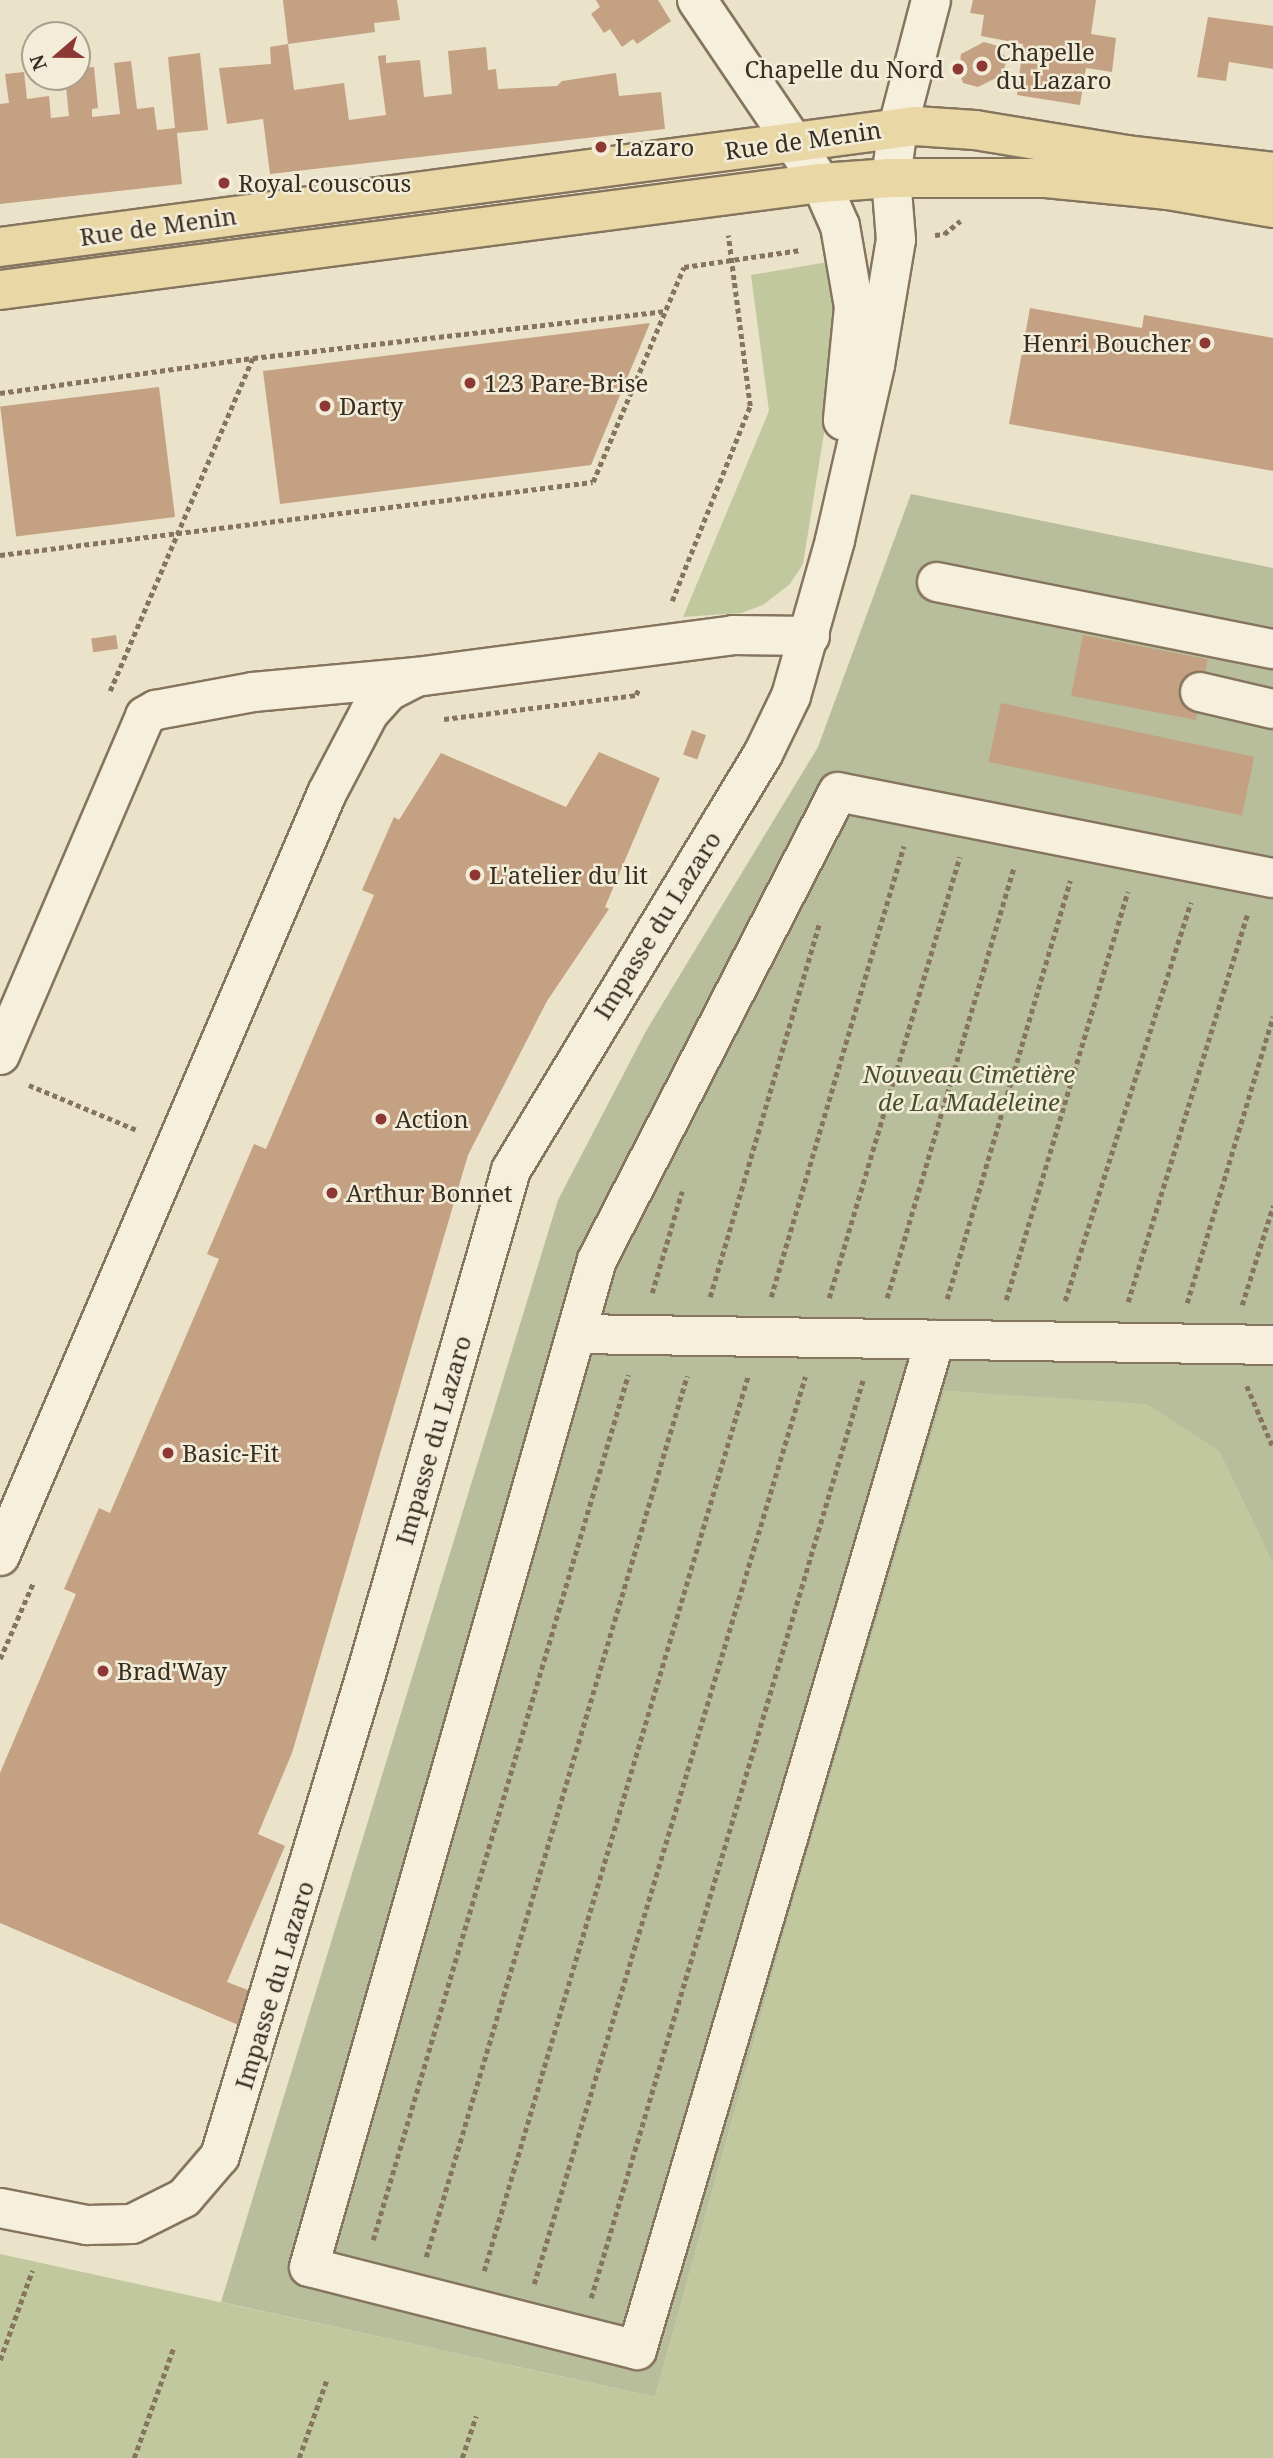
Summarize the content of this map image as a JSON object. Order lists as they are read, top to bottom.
{
  "streets": {
    "main road": ["Rue de Menin"],
    "street": ["Impasse du Lazaro"]
  },
  "parks": ["Nouveau Cimetière de La Madeleine"],
  "places": [
    "Chapelle du Lazaro",
    "Chapelle du Nord",
    "Lazaro",
    "Royal couscous",
    "Henri Boucher",
    "123 Pare-Brise",
    "Darty",
    "L'atelier du lit",
    "Action",
    "Arthur Bonnet",
    "Basic-Fit",
    "Brad'Way"
  ],
  "north": "left"
}
